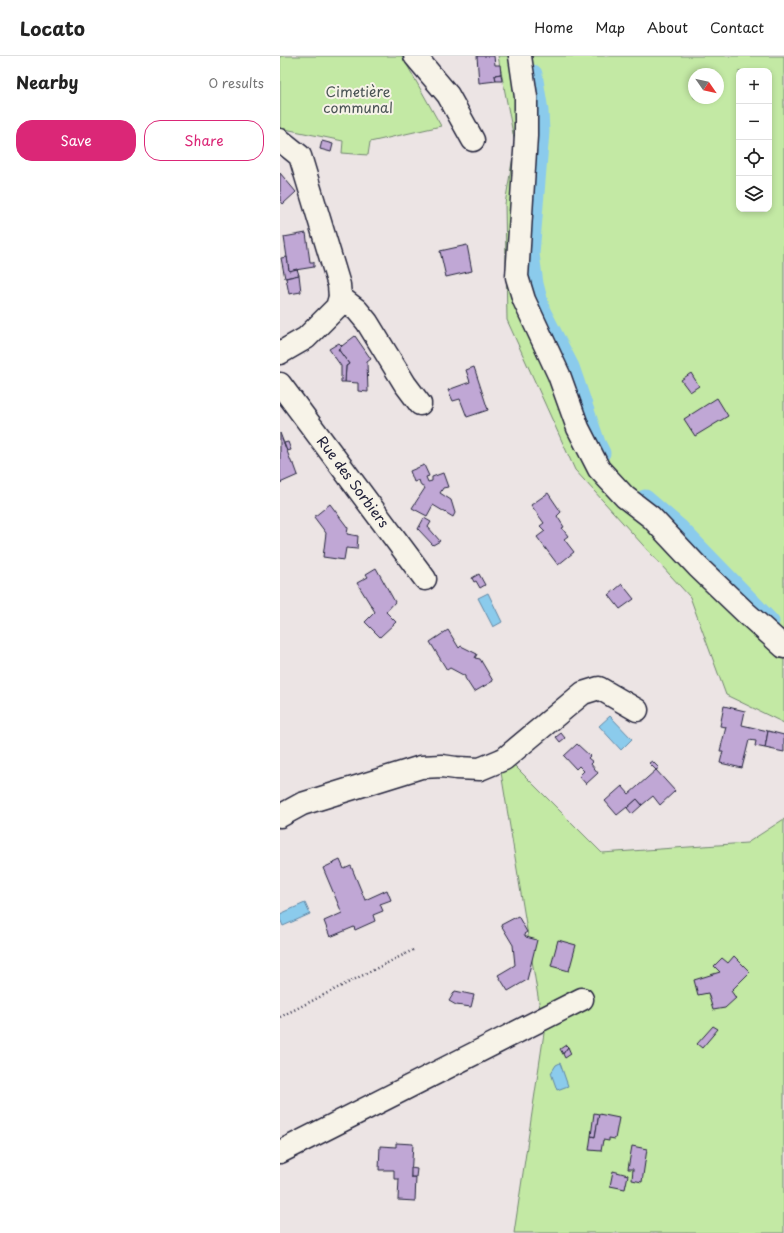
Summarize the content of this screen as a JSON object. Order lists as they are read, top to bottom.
{
  "streets": {
    "street": ["Rue des Sorbiers"]
  },
  "parks": ["Cimetière communal"],
  "north": "bottom right",
  "page": {
    "header": "Locato",
    "nav": [
      "Home",
      "Map",
      "About",
      "Contact"
    ],
    "heading": ["Nearby", "0 results"],
    "map_buttons": ["+", "−"],
    "buttons": ["Save", "Share"]
  }
}
